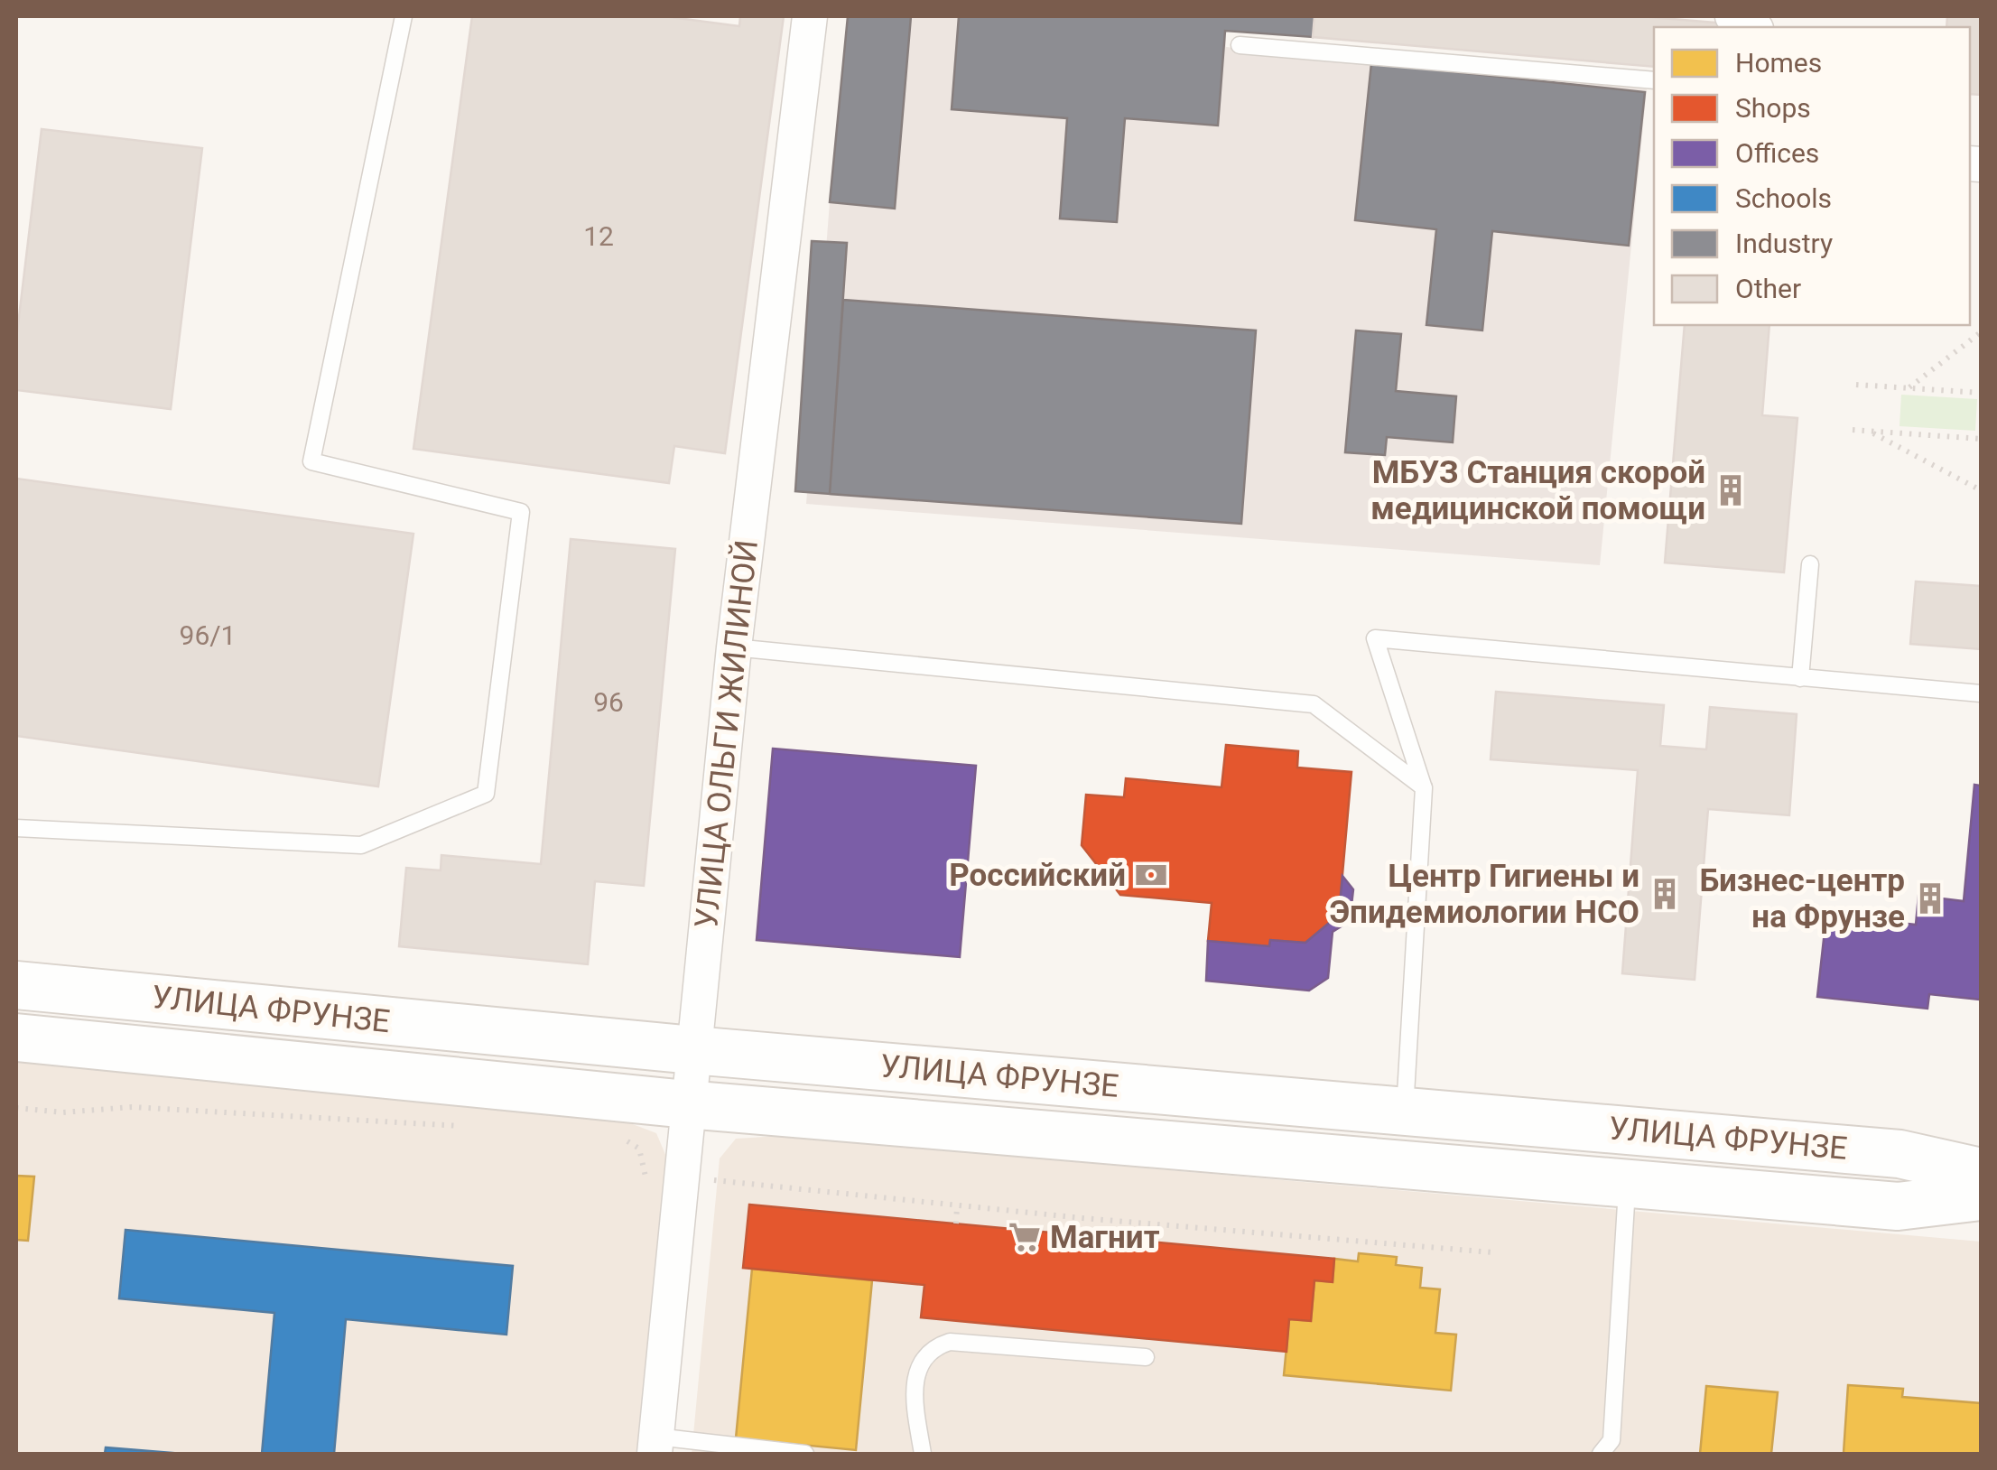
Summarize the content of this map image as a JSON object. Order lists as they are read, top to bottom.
{
  "streets": {
    "main road": ["УЛИЦА ФРУНЗЕ"],
    "street": ["УЛИЦА ОЛЬГИ ЖИЛИНОЙ"]
  },
  "crossings": [
    ["УЛИЦА ОЛЬГИ ЖИЛИНОЙ", "УЛИЦА ФРУНЗЕ"]
  ],
  "places": {
    "building": ["МБУЗ Станция скорой медицинской помощи", "Центр Гигиены и Эпидемиологии НСО", "Бизнес-центр на Фрунзе"],
    "bank": ["Российский"],
    "supermarket": ["Магнит"]
  },
  "house_numbers": ["12", "96/1", "96"],
  "legend": [
    "Homes",
    "Shops",
    "Offices",
    "Schools",
    "Industry",
    "Other"
  ]
}
